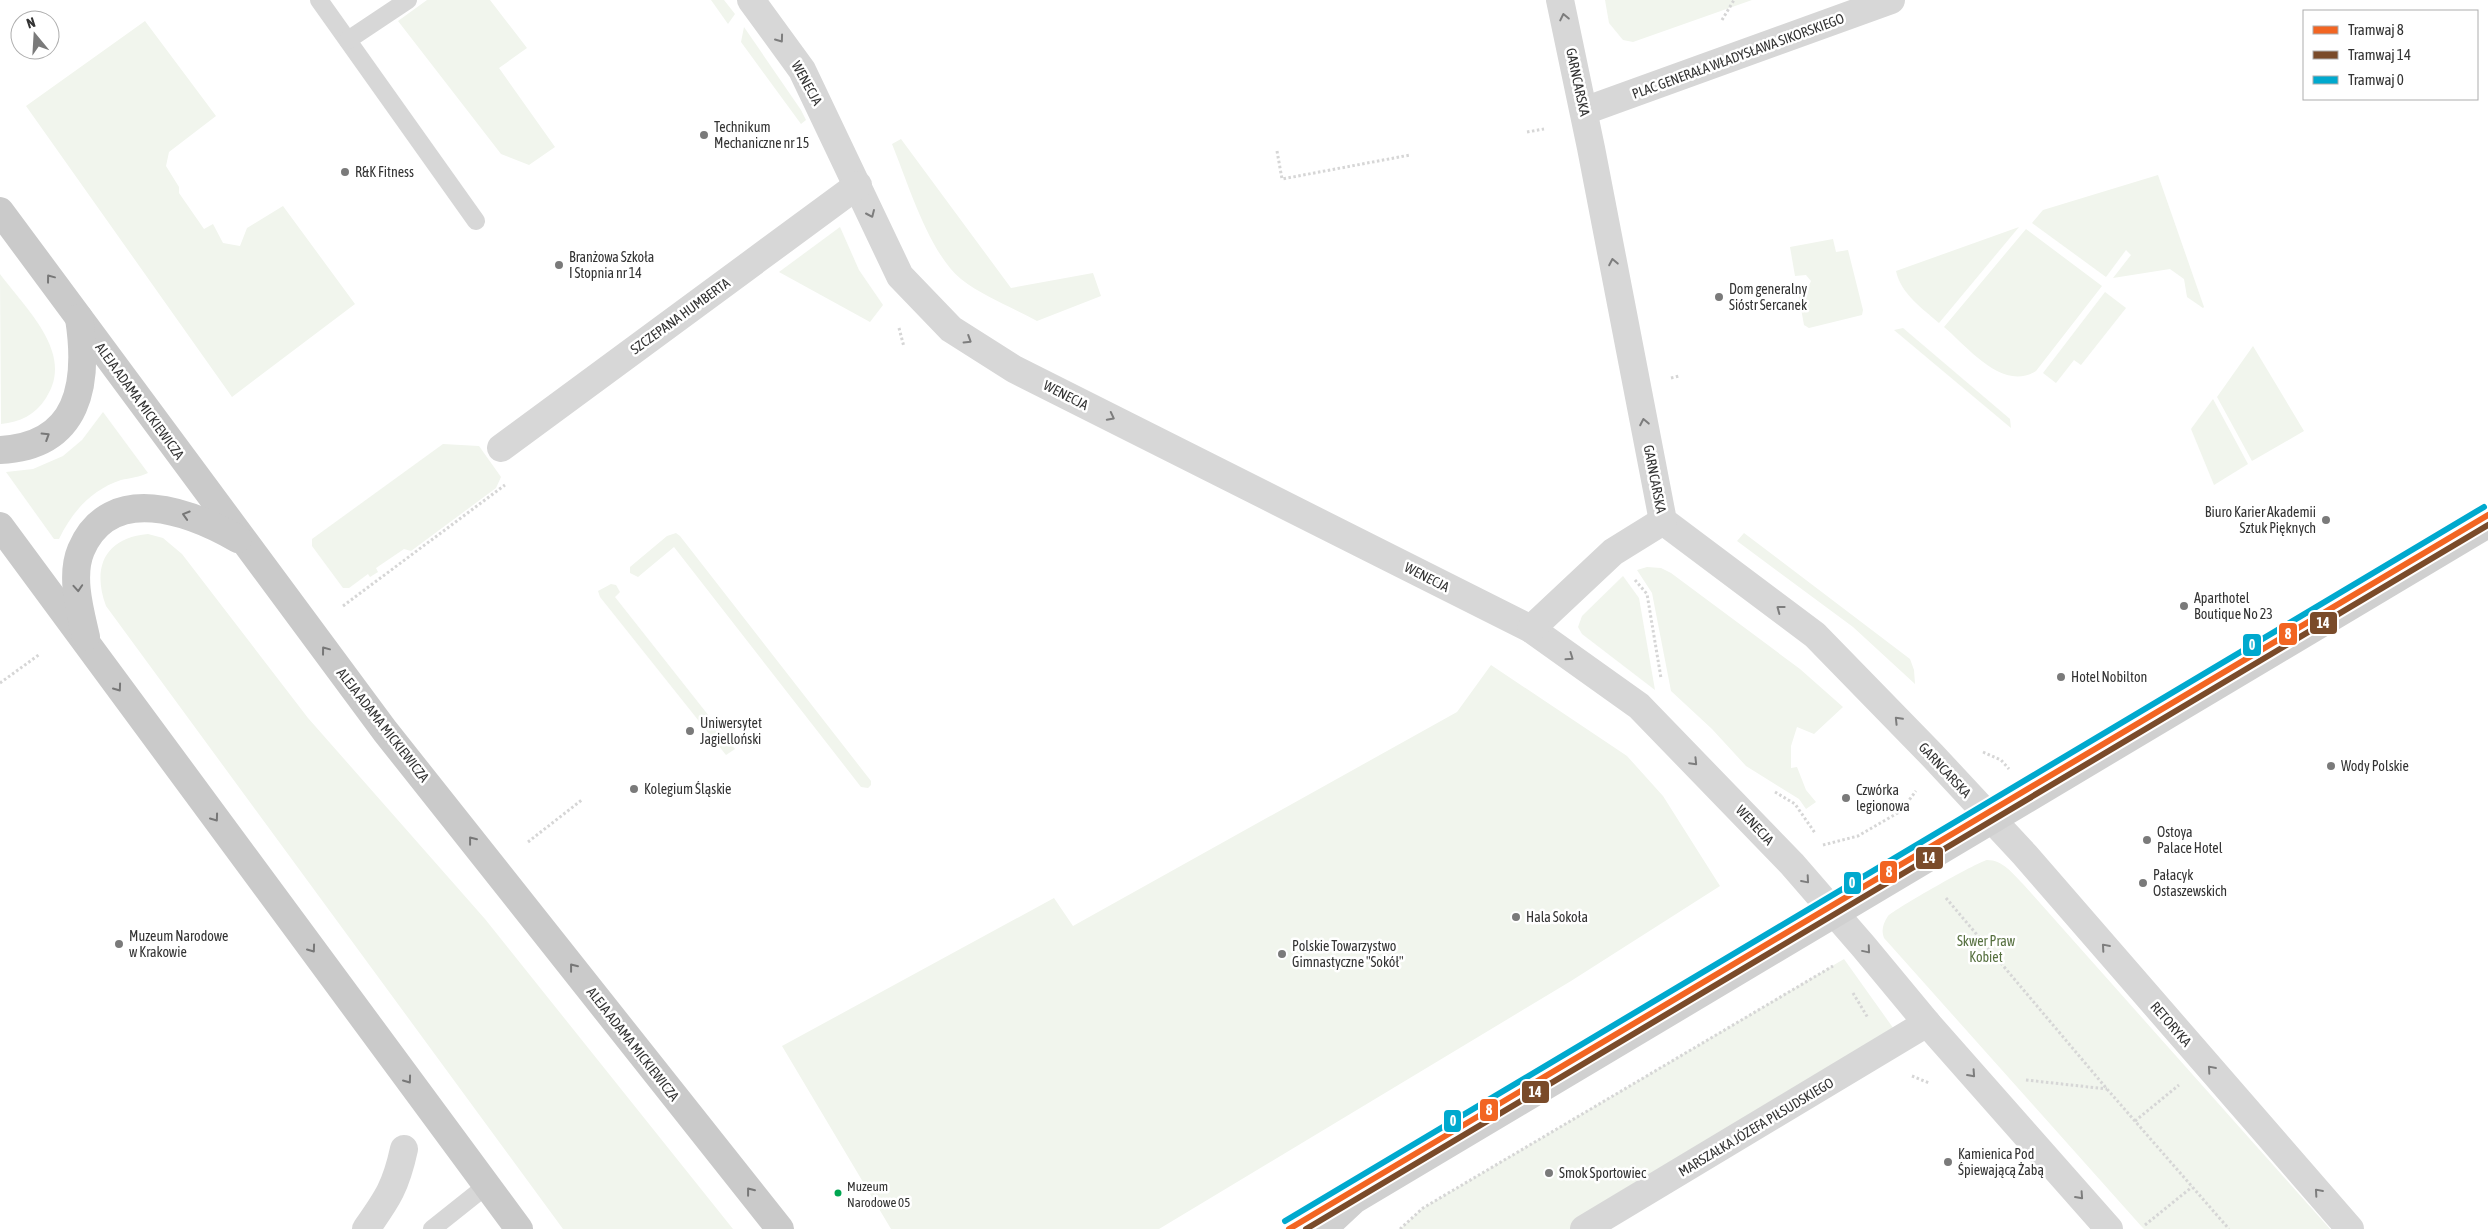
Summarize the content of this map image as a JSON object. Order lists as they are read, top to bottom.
{
  "streets": {
    "main road": ["ALEJA ADAMA MICKIEWICZA"],
    "street": [
      "PLAC GENERAŁA WŁADYSŁAWA SIKORSKIEGO",
      "GARNCARSKA",
      "WENECJA",
      "SZCZEPANA HUMBERTA",
      "RETORYKA",
      "MARSZAŁKA JÓZEFA PIŁSUDSKIEGO"
    ]
  },
  "crossings": [
    ["PLAC GENERAŁA WŁADYSŁAWA SIKORSKIEGO", "GARNCARSKA"],
    ["GARNCARSKA", "RETORYKA"],
    ["WENECJA", "SZCZEPANA HUMBERTA"]
  ],
  "one_way": ["GARNCARSKA", "WENECJA"],
  "parks": ["Skwer Praw Kobiet"],
  "places": [
    "Technikum Mechaniczne nr 15",
    "R&K Fitness",
    "Branżowa Szkoła I Stopnia nr 14",
    "Dom generalny Sióstr Sercanek",
    "Biuro Karier Akademii Sztuk Pięknych",
    "Aparthotel Boutique No 23",
    "Hotel Nobilton",
    "Uniwersytet Jagielloński",
    "Wody Polskie",
    "Kolegium Śląskie",
    "Czwórka legionowa",
    "Ostoya Palace Hotel",
    "Pałacyk Ostaszewskich",
    "Hala Sokoła",
    "Muzeum Narodowe w Krakowie",
    "Polskie Towarzystwo Gimnastyczne \"Sokół\"",
    "Kamienica Pod Śpiewającą Żabą",
    "Smok Sportowiec",
    "Muzeum Narodowe 05"
  ],
  "lines": ["tram line 0", "tram line 8", "tram line 14"],
  "legend": ["Tramwaj 8", "Tramwaj 14", "Tramwaj 0"],
  "north": "top"
}
